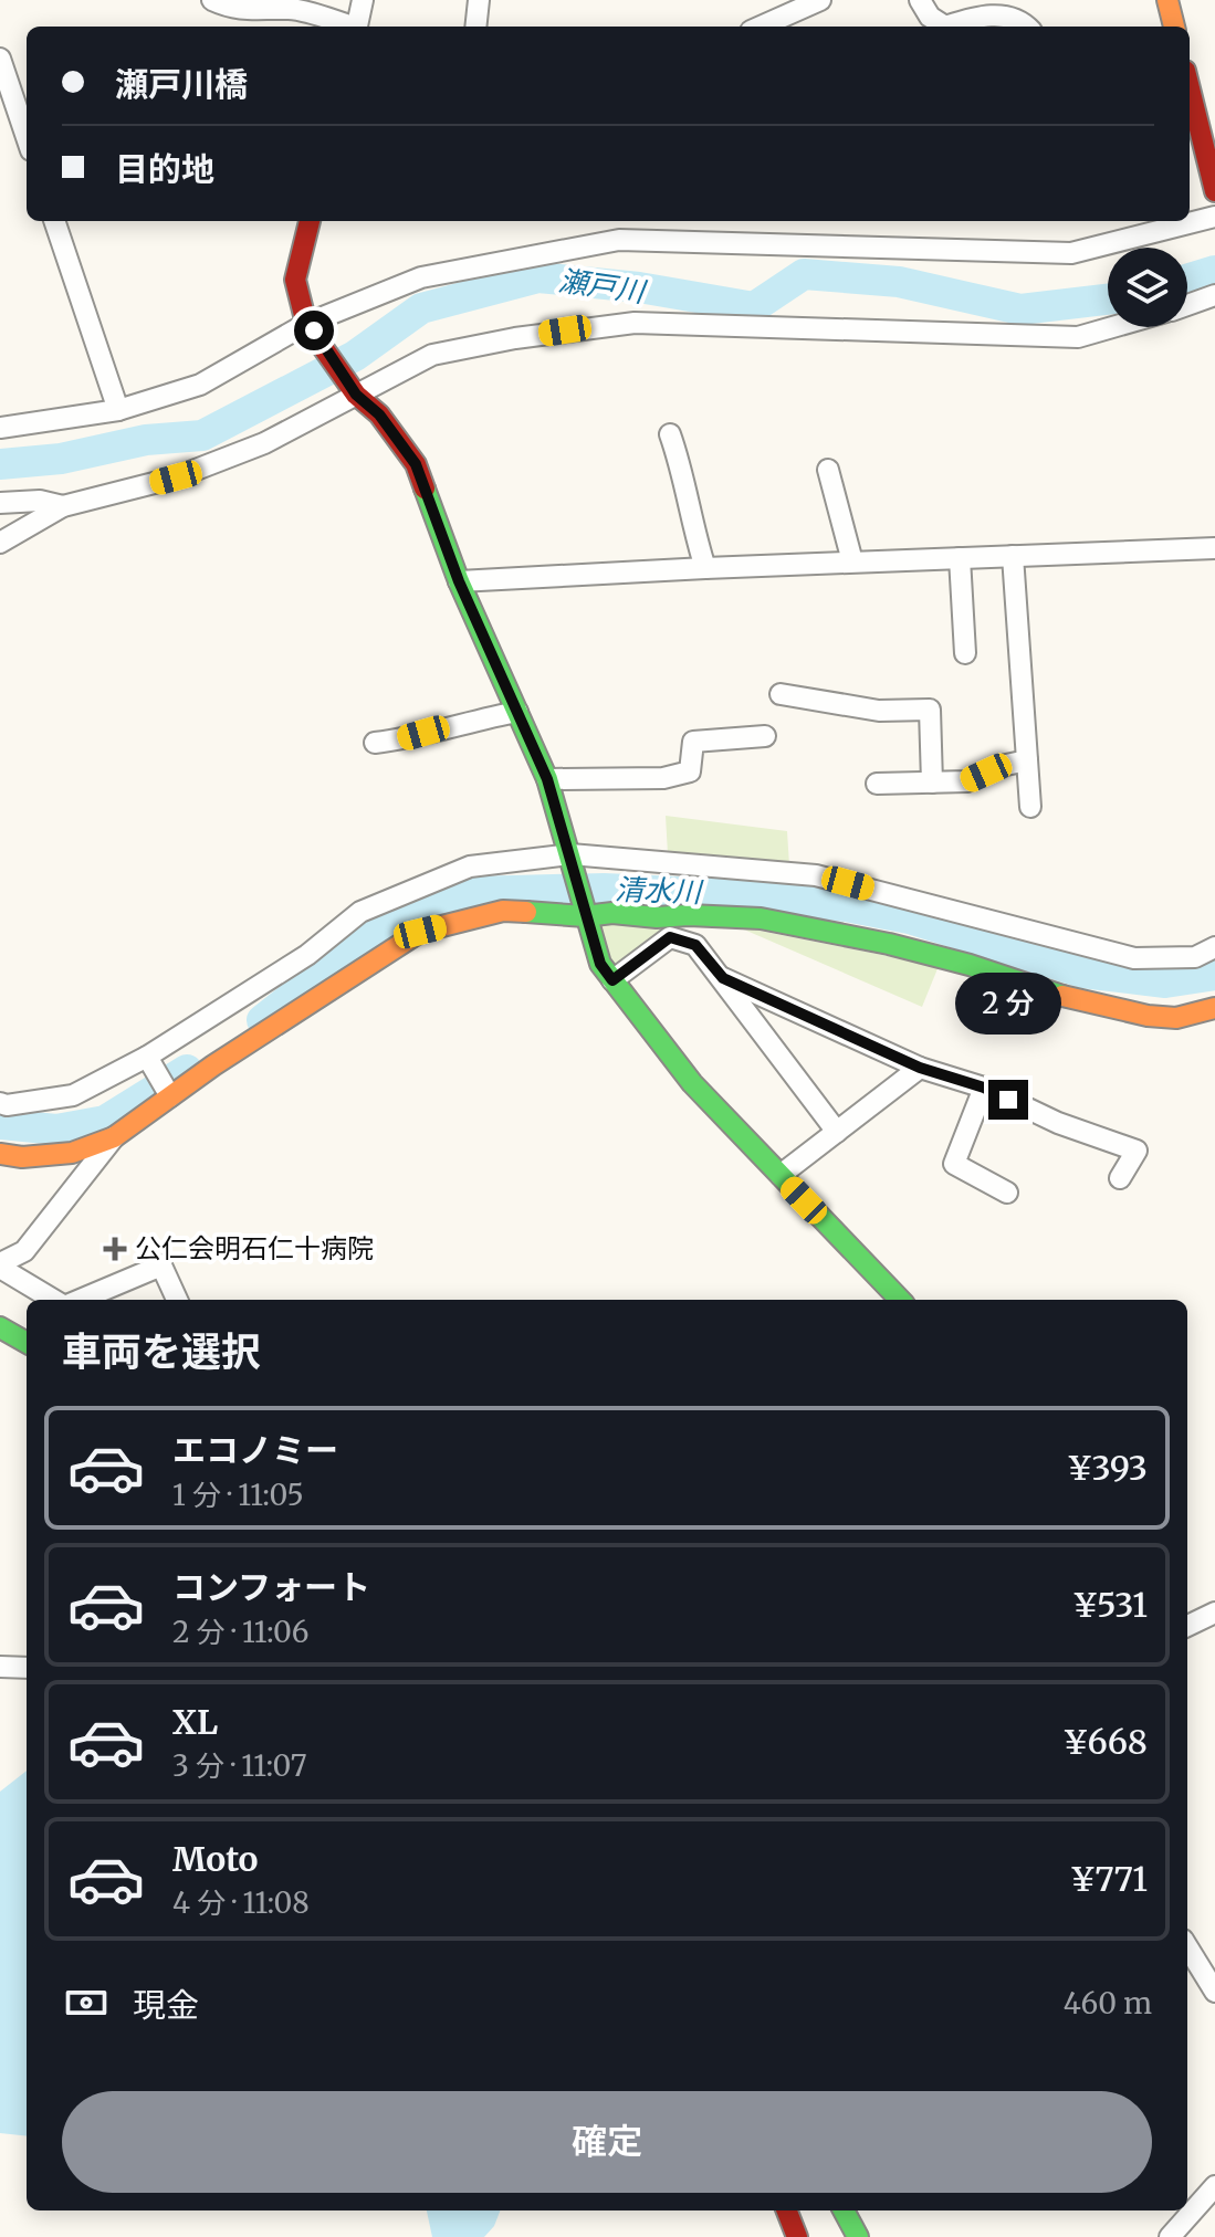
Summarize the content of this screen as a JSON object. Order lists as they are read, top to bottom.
{
  "water": ["瀬戸川", "清水川"],
  "places": {
    "health": ["公仁会明石仁十病院"]
  },
  "page": {
    "banner": ["瀬戸川橋", "目的地"],
    "bubble": "2 分",
    "heading": "車両を選択",
    "list": [
      {
        "name": "エコノミー",
        "note": "1 分 · 11:05",
        "value": "¥393"
      },
      {
        "name": "コンフォート",
        "note": "2 分 · 11:06",
        "value": "¥531"
      },
      {
        "name": "XL",
        "note": "3 分 · 11:07",
        "value": "¥668"
      },
      {
        "name": "Moto",
        "note": "4 分 · 11:08",
        "value": "¥771"
      }
    ],
    "pay": ["現金", "460 m"],
    "buttons": "確定"
  }
}
